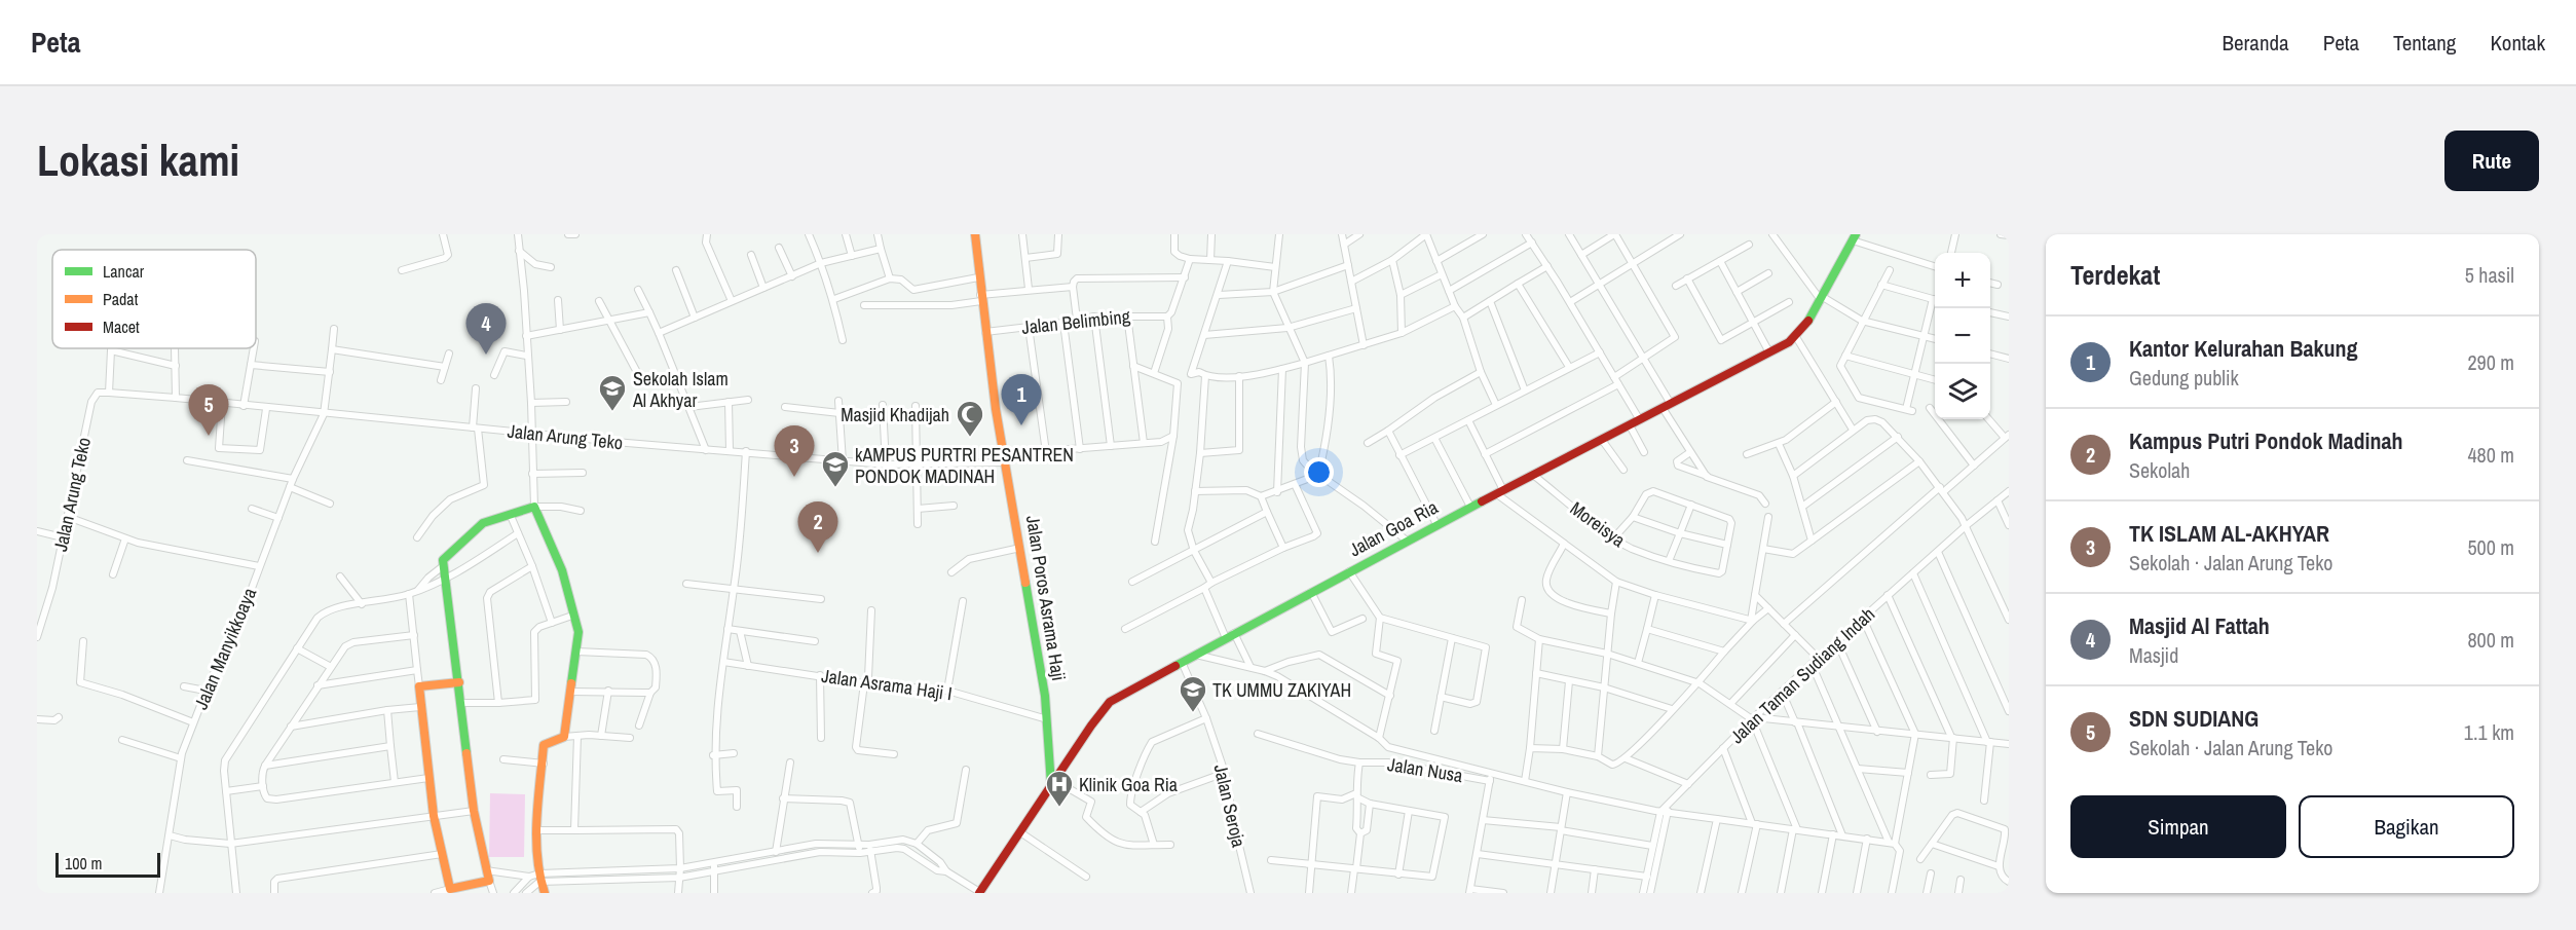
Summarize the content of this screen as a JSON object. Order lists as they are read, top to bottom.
{
  "streets": {
    "street": [
      "Jalan Belimbing",
      "Jalan Arung Teko",
      "Moreisya",
      "Jalan Goa Ria",
      "Jalan Poros Asrama Haji",
      "Jalan Manyikkoaya",
      "Jalan Taman Sudiang Indah",
      "Jalan Asrama Haji I",
      "Jalan Nusa",
      "Jalan Seroja"
    ]
  },
  "crossings": [
    ["Jalan Belimbing", "Jalan Poros Asrama Haji"],
    ["Jalan Arung Teko", "Jalan Poros Asrama Haji"],
    ["Jalan Arung Teko", "Jalan Manyikkoaya"],
    ["Moreisya", "Jalan Goa Ria"],
    ["Jalan Goa Ria", "Jalan Poros Asrama Haji"],
    ["Jalan Goa Ria", "Jalan Seroja"],
    ["Jalan Poros Asrama Haji", "Jalan Asrama Haji I"]
  ],
  "places": {
    "school or university": ["Sekolah Islam Al Akhyar", "kAMPUS PURTRI PESANTREN PONDOK MADINAH", "TK UMMU ZAKIYAH"],
    "mosque": ["Masjid Khadijah"],
    "hospital": ["Klinik Goa Ria"]
  },
  "legend": ["Lancar", "Padat", "Macet"],
  "scale_bar": "100 m",
  "page": {
    "header": "Peta",
    "nav": [
      "Beranda",
      "Peta",
      "Tentang",
      "Kontak"
    ],
    "buttons": [
      "Rute",
      ["Simpan", "Bagikan"]
    ],
    "title": "Lokasi kami",
    "heading": ["Terdekat", "5 hasil"],
    "map_buttons": ["+", "−"],
    "pins": [
      "4",
      "1",
      "5",
      "3",
      "2"
    ],
    "list": [
      {
        "mark": "1",
        "name": "Kantor Kelurahan Bakung",
        "note": "Gedung publik",
        "value": "290 m"
      },
      {
        "mark": "2",
        "name": "Kampus Putri Pondok Madinah",
        "note": "Sekolah",
        "value": "480 m"
      },
      {
        "mark": "3",
        "name": "TK ISLAM AL-AKHYAR",
        "note": "Sekolah · Jalan Arung Teko",
        "value": "500 m"
      },
      {
        "mark": "4",
        "name": "Masjid Al Fattah",
        "note": "Masjid",
        "value": "800 m"
      },
      {
        "mark": "5",
        "name": "SDN SUDIANG",
        "note": "Sekolah · Jalan Arung Teko",
        "value": "1.1 km"
      }
    ],
    "scale": "100 m"
  }
}
